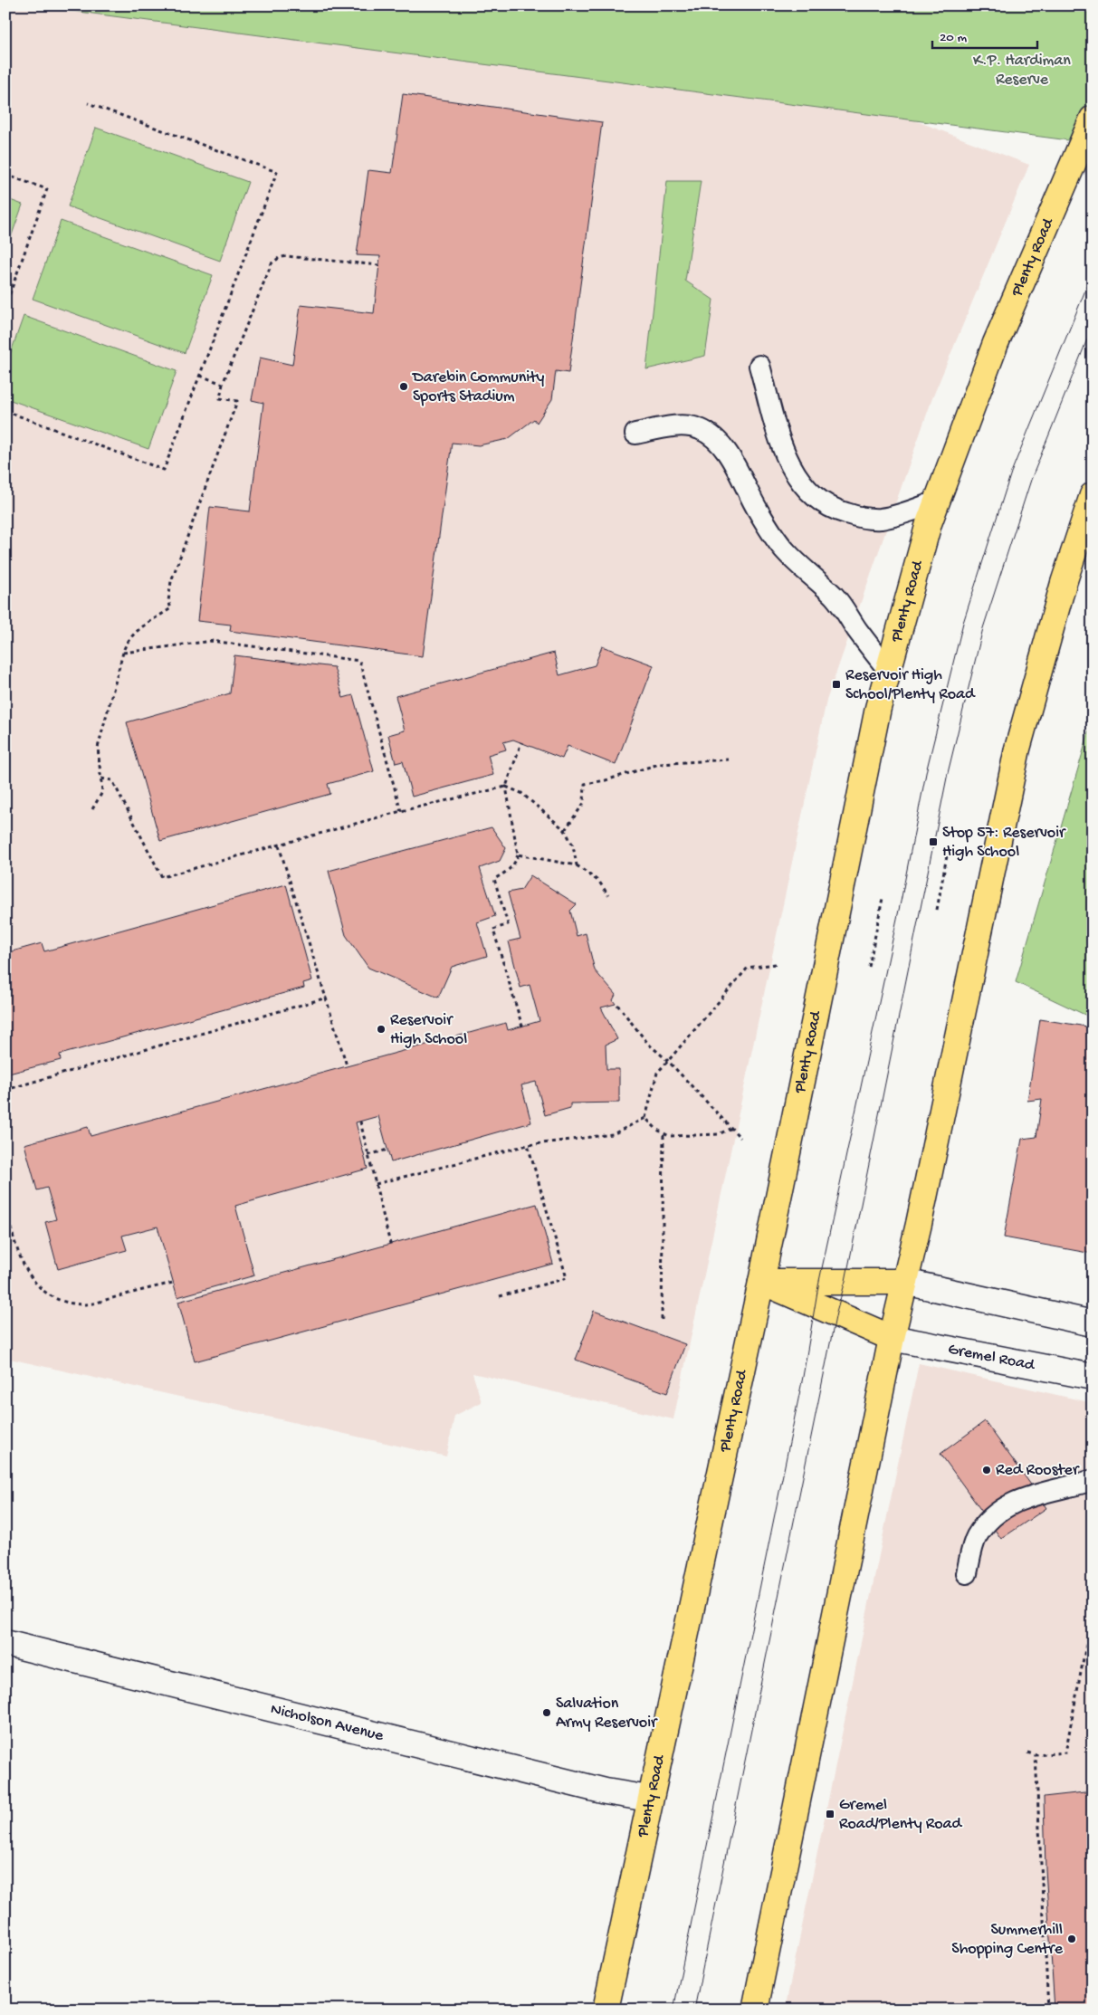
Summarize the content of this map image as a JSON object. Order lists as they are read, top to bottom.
{
  "streets": {
    "highway": ["Plenty Road"],
    "street": ["Gremel Road", "Nicholson Avenue"]
  },
  "crossings": [
    ["Plenty Road", "Nicholson Avenue"]
  ],
  "parks": ["K.P. Hardiman Reserve"],
  "places": {
    "other": [
      "Darebin Community Sports Stadium",
      "Reservoir High School",
      "Red Rooster",
      "Salvation Army Reservoir",
      "Summerhill Shopping Centre"
    ],
    "transit": ["Reservoir High School/Plenty Road", "Stop 57: Reservoir High School", "Gremel Road/Plenty Road"]
  },
  "scale_bar": "20 m"
}
